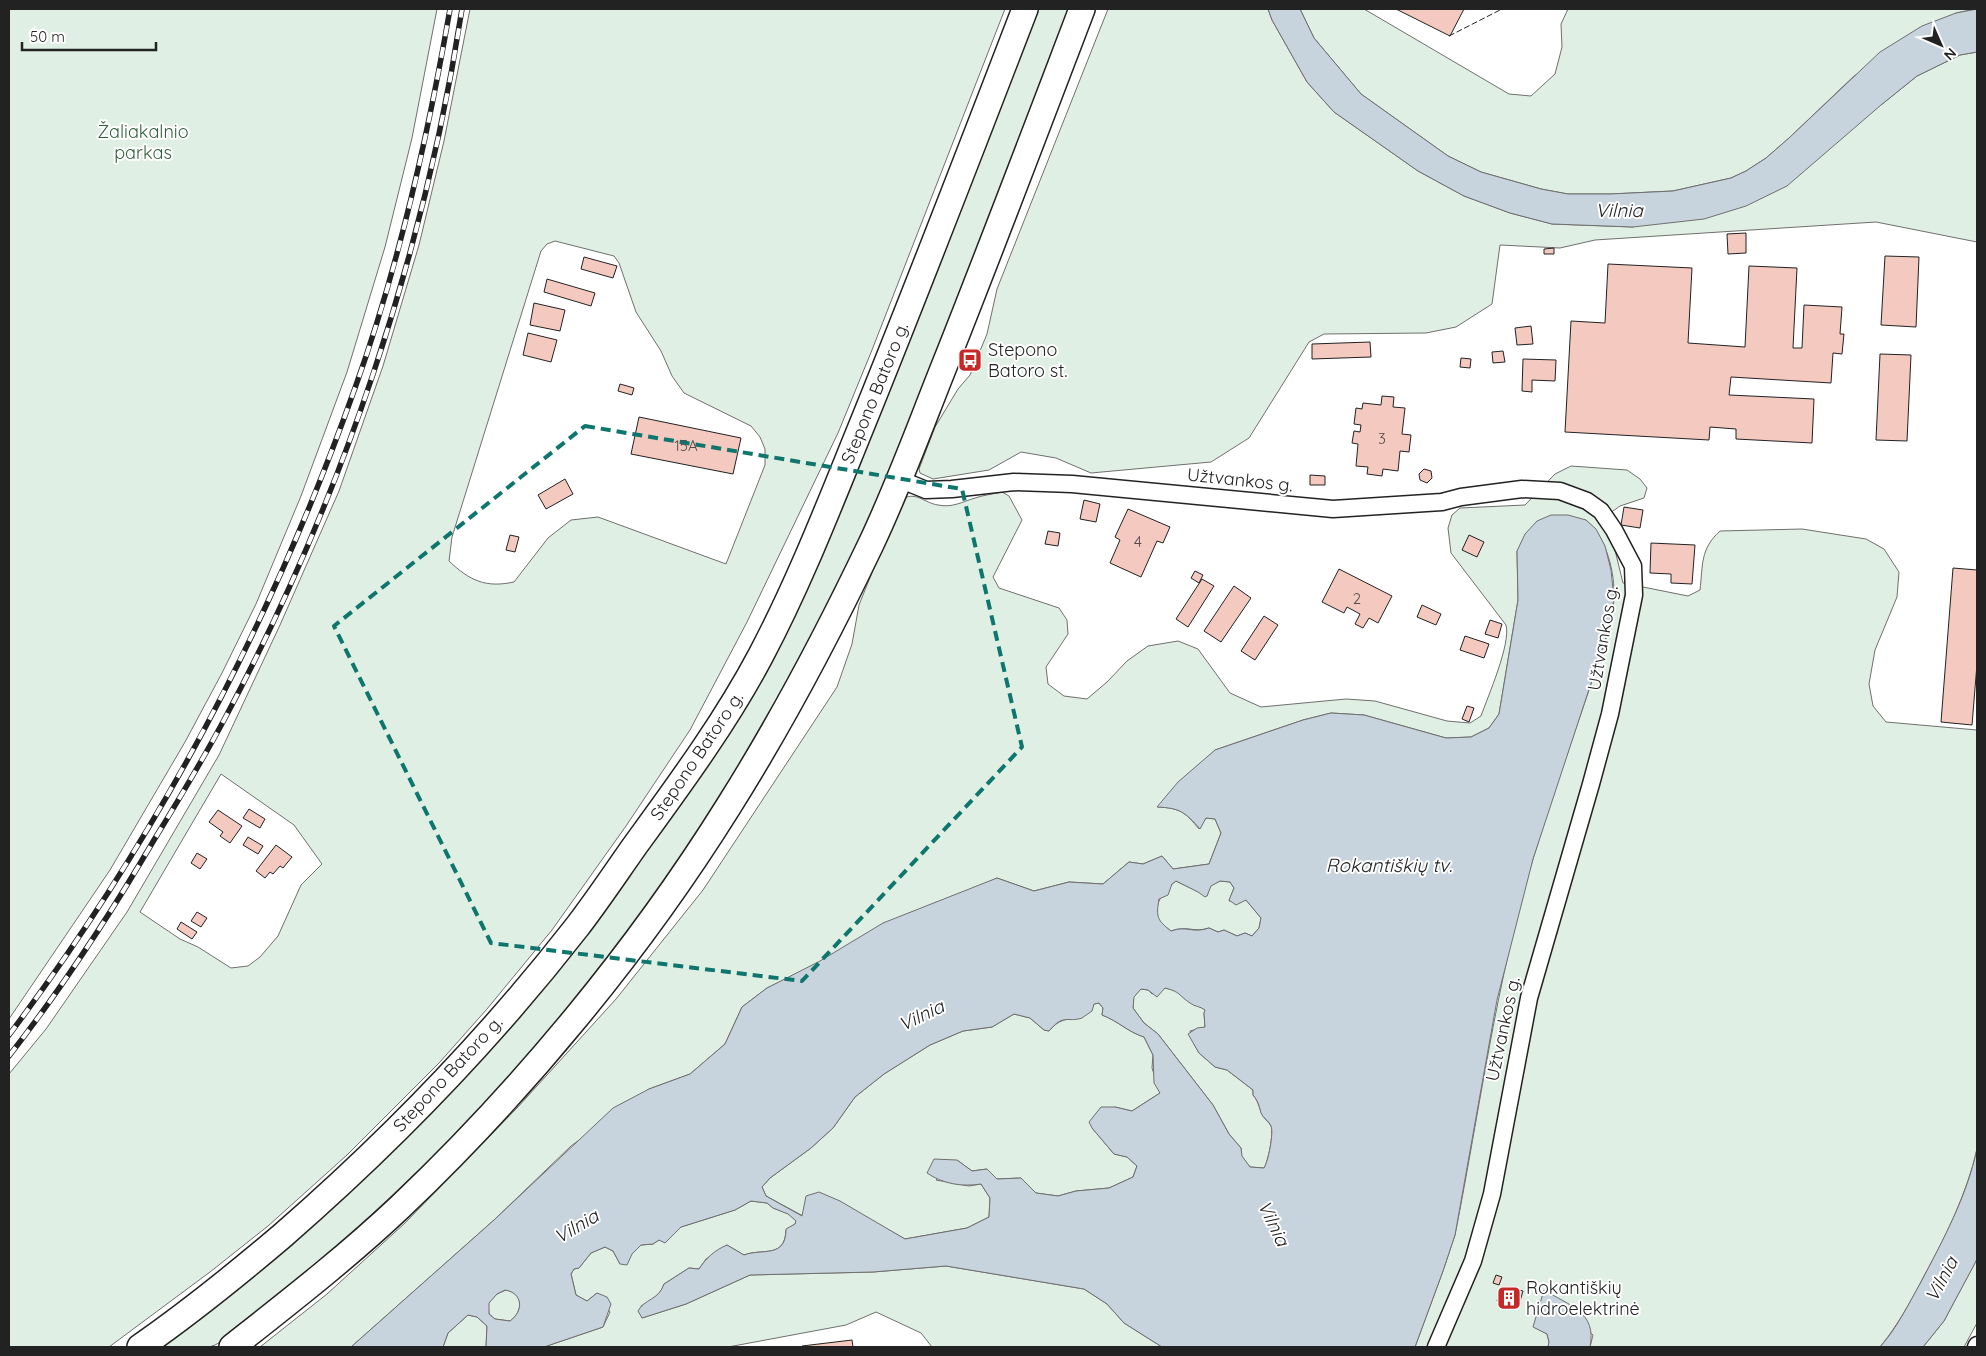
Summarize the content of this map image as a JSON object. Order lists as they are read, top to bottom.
{
  "streets": {
    "main road": ["Stepono Batoro g."],
    "street": ["Užtvankos g."]
  },
  "water": ["Vilnia", "Rokantiškių tv."],
  "parks": ["Žaliakalnio parkas"],
  "places": {
    "bus stop": ["Stepono Batoro st."],
    "building": ["Rokantiškių hidroelektrinė"]
  },
  "house_numbers": [
    "3",
    "15A",
    "4",
    "2"
  ],
  "scale_bar": "50 m",
  "north": "bottom right"
}
